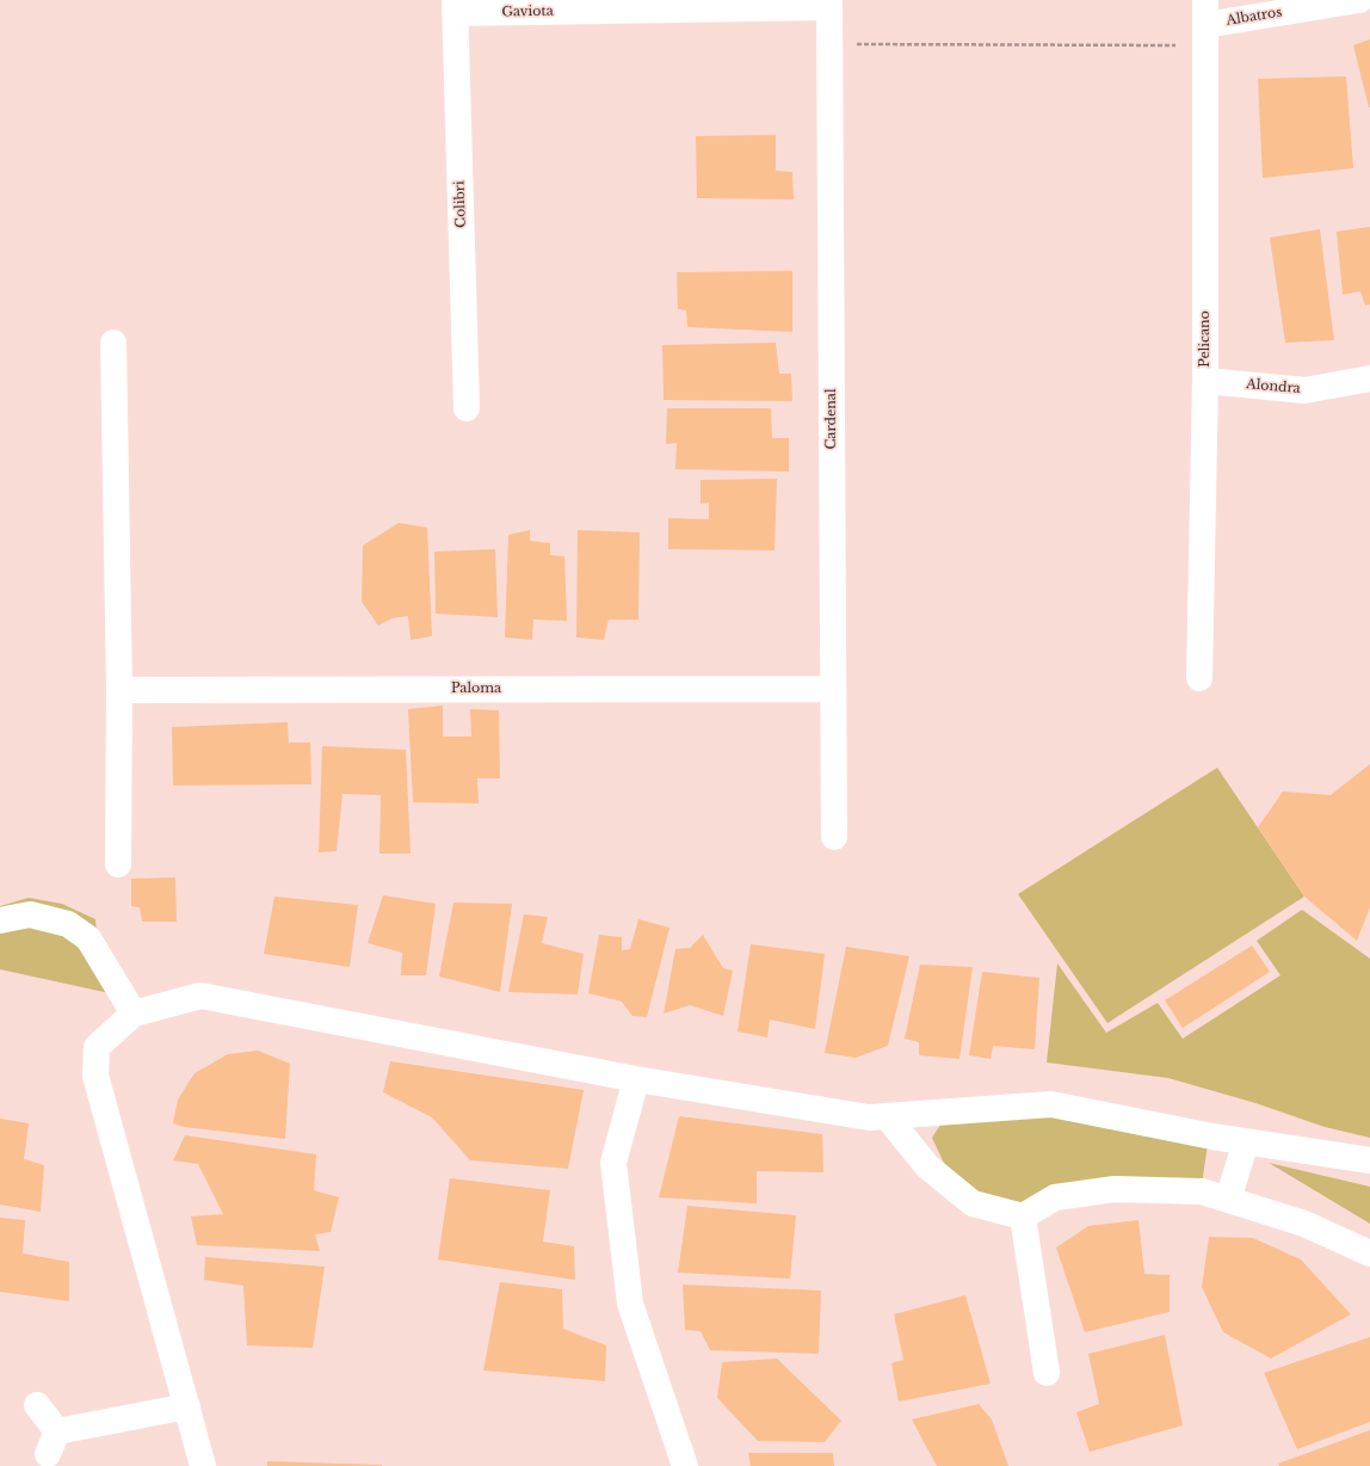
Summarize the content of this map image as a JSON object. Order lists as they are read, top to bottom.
{
  "streets": {
    "street": [
      "Gaviota",
      "Albatros",
      "Colibri",
      "Pelicano",
      "Alondra",
      "Cardenal",
      "Paloma"
    ]
  },
  "crossings": [
    ["Gaviota", "Colibri"],
    ["Gaviota", "Cardenal"],
    ["Albatros", "Pelicano"],
    ["Pelicano", "Alondra"],
    ["Cardenal", "Paloma"]
  ]
}
